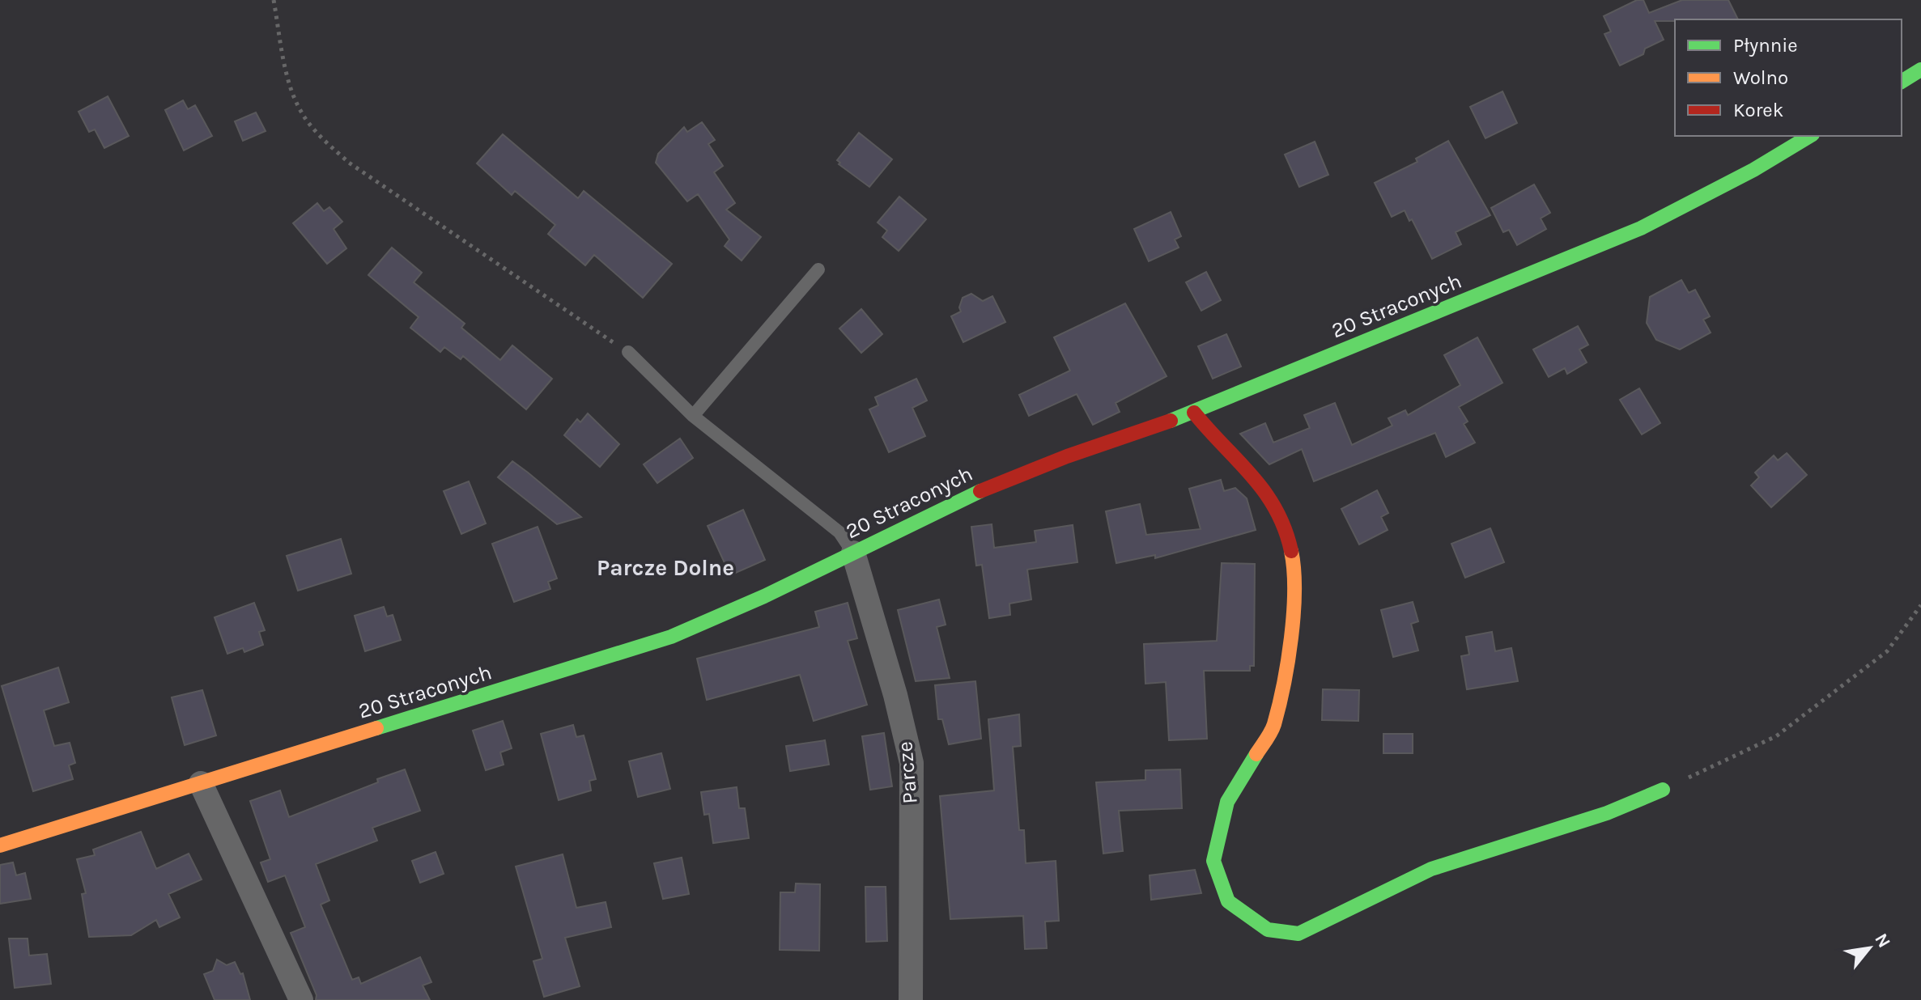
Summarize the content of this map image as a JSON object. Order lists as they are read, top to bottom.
{
  "streets": {
    "main road": ["20 Straconych"],
    "street": ["Parcze"]
  },
  "crossings": [
    ["20 Straconych", "Parcze"]
  ],
  "districts": ["Parcze Dolne"],
  "legend": ["Płynnie", "Wolno", "Korek"],
  "north": "top right"
}
